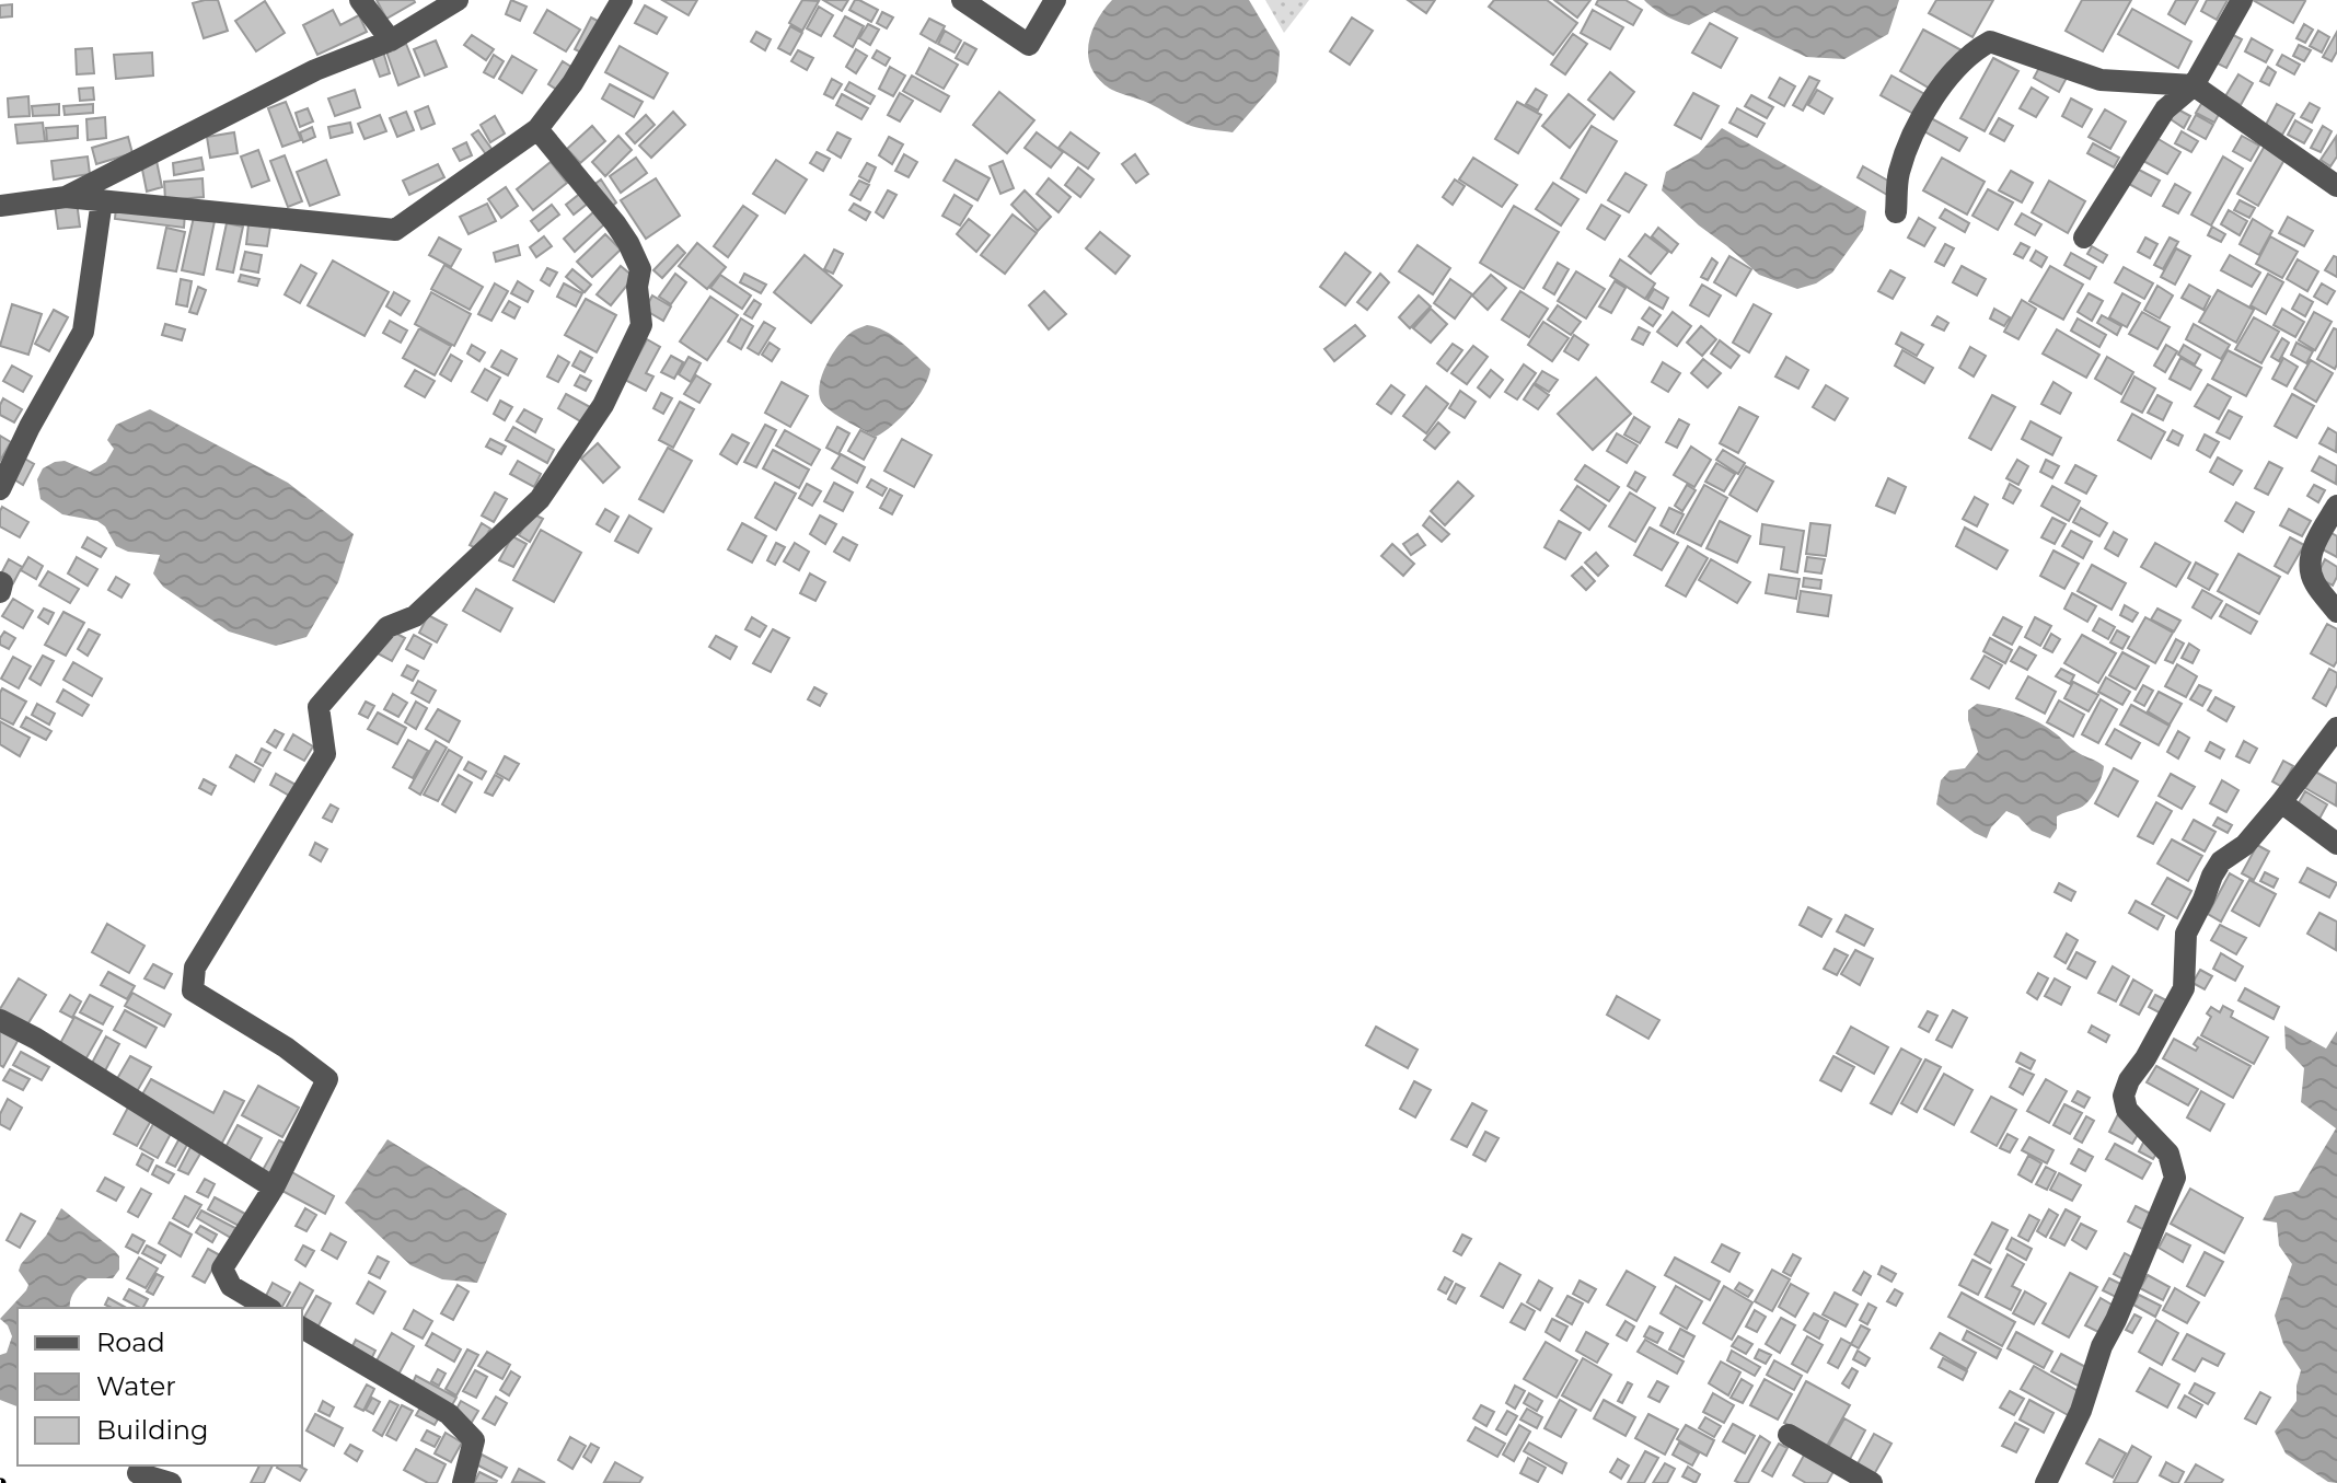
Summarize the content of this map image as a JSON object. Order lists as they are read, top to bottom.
{
  "legend": ["Road", "Water", "Building"]
}
